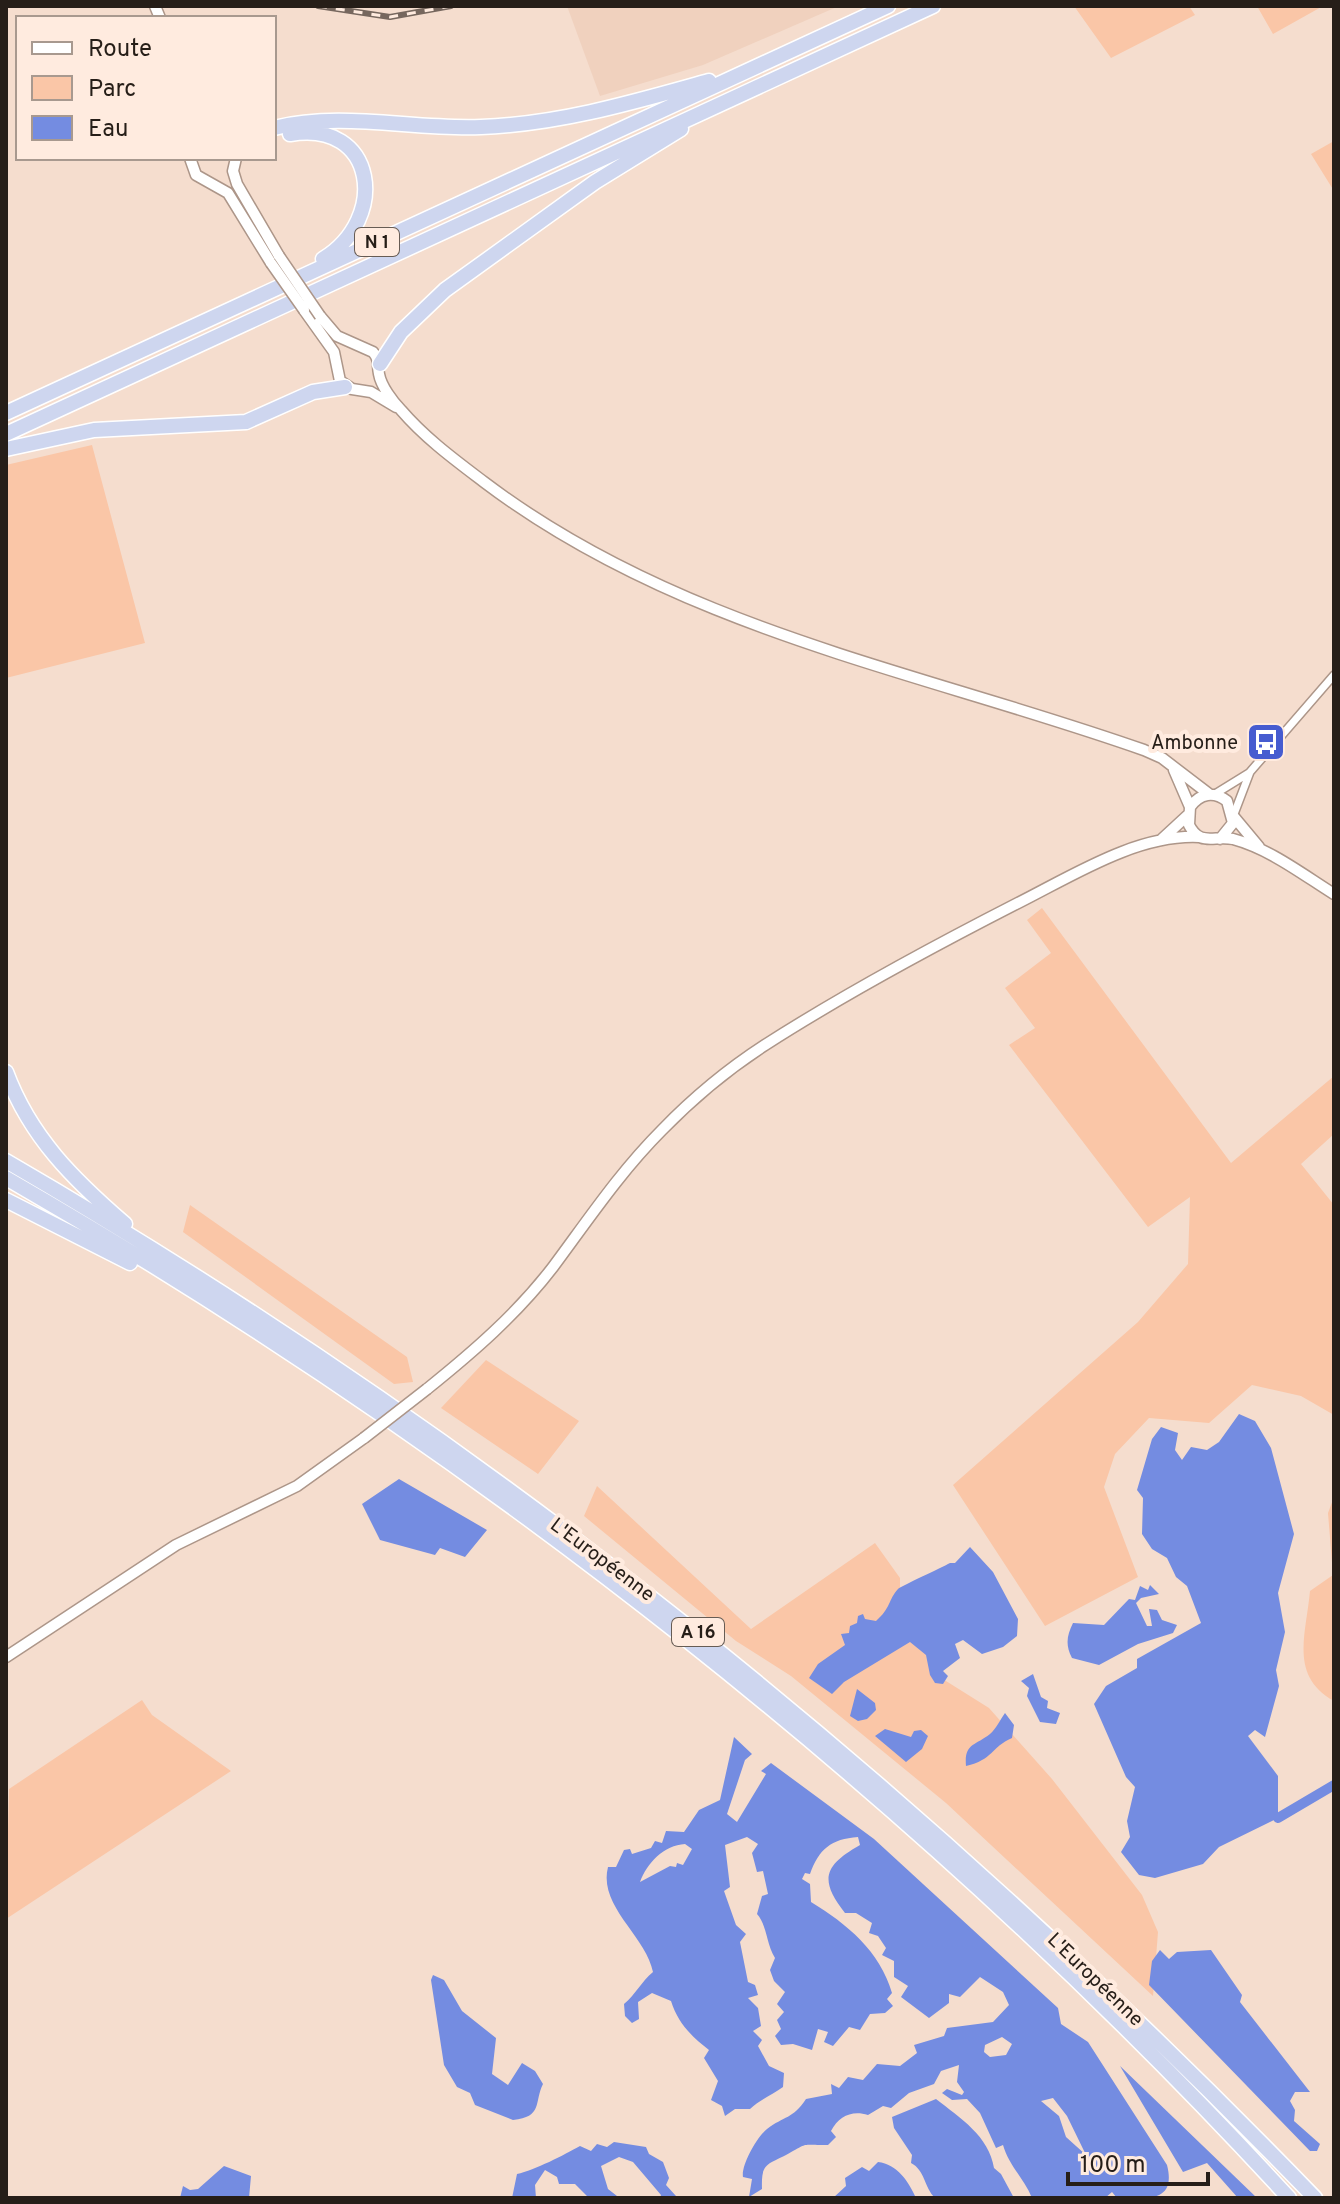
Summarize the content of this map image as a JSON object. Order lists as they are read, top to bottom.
{
  "streets": {
    "highway": ["N 1", "L'Européenne", "A 16"]
  },
  "places": {
    "bus stop": ["Ambonne"]
  },
  "legend": ["Route", "Parc", "Eau"],
  "scale_bar": "100 m"
}
